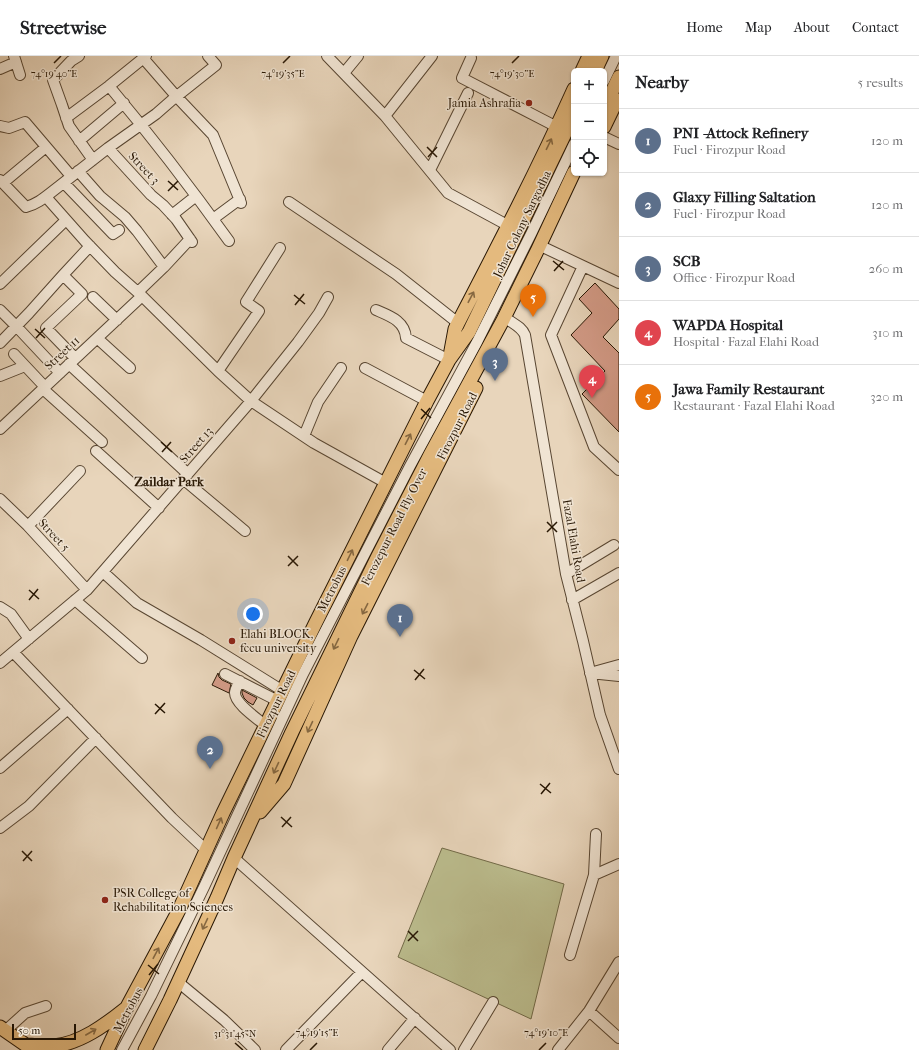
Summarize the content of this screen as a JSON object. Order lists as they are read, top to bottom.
{
  "streets": {
    "main road": ["Johar Colony Sargodha", "Firozpur Road", "Ferozepur Road Fly Over"],
    "street": [
      "Street 3",
      "Street 11",
      "Street 13",
      "Street 5",
      "Fazal Elahi Road",
      "Metrobus"
    ]
  },
  "crossings": [
    ["Street 3", "Street 11"],
    ["Johar Colony Sargodha", "Firozpur Road"],
    ["Firozpur Road", "Ferozepur Road Fly Over"],
    ["Firozpur Road", "Fazal Elahi Road"],
    ["Street 13", "Street 5"]
  ],
  "one_way": ["Ferozepur Road Fly Over"],
  "districts": ["Zaildar Park"],
  "places": ["Jamia Ashrafia", "Elahi BLOCK, fccu university", "PSR College of Rehabilitation Sciences"],
  "scale_bar": "50 m",
  "page": {
    "header": "Streetwise",
    "nav": [
      "Home",
      "Map",
      "About",
      "Contact"
    ],
    "heading": ["Nearby", "5 results"],
    "map_buttons": ["+", "−"],
    "list": [
      {
        "mark": "1",
        "name": "PNI -Attock Refinery",
        "note": "Fuel · Firozpur Road",
        "value": "120 m"
      },
      {
        "mark": "2",
        "name": "Glaxy Filling Saltation",
        "note": "Fuel · Firozpur Road",
        "value": "120 m"
      },
      {
        "mark": "3",
        "name": "SCB",
        "note": "Office · Firozpur Road",
        "value": "260 m"
      },
      {
        "mark": "4",
        "name": "WAPDA Hospital",
        "note": "Hospital · Fazal Elahi Road",
        "value": "310 m"
      },
      {
        "mark": "5",
        "name": "Jawa Family Restaurant",
        "note": "Restaurant · Fazal Elahi Road",
        "value": "320 m"
      }
    ],
    "pins": [
      "5",
      "3",
      "4",
      "1",
      "2"
    ],
    "scale": "50 m"
  },
  "coordinates": [
    "74°19'40\"E",
    "74°19'35\"E",
    "74°19'30\"E",
    "74°19'15\"E",
    "74°19'10\"E",
    "31°31'45\"N"
  ]
}
